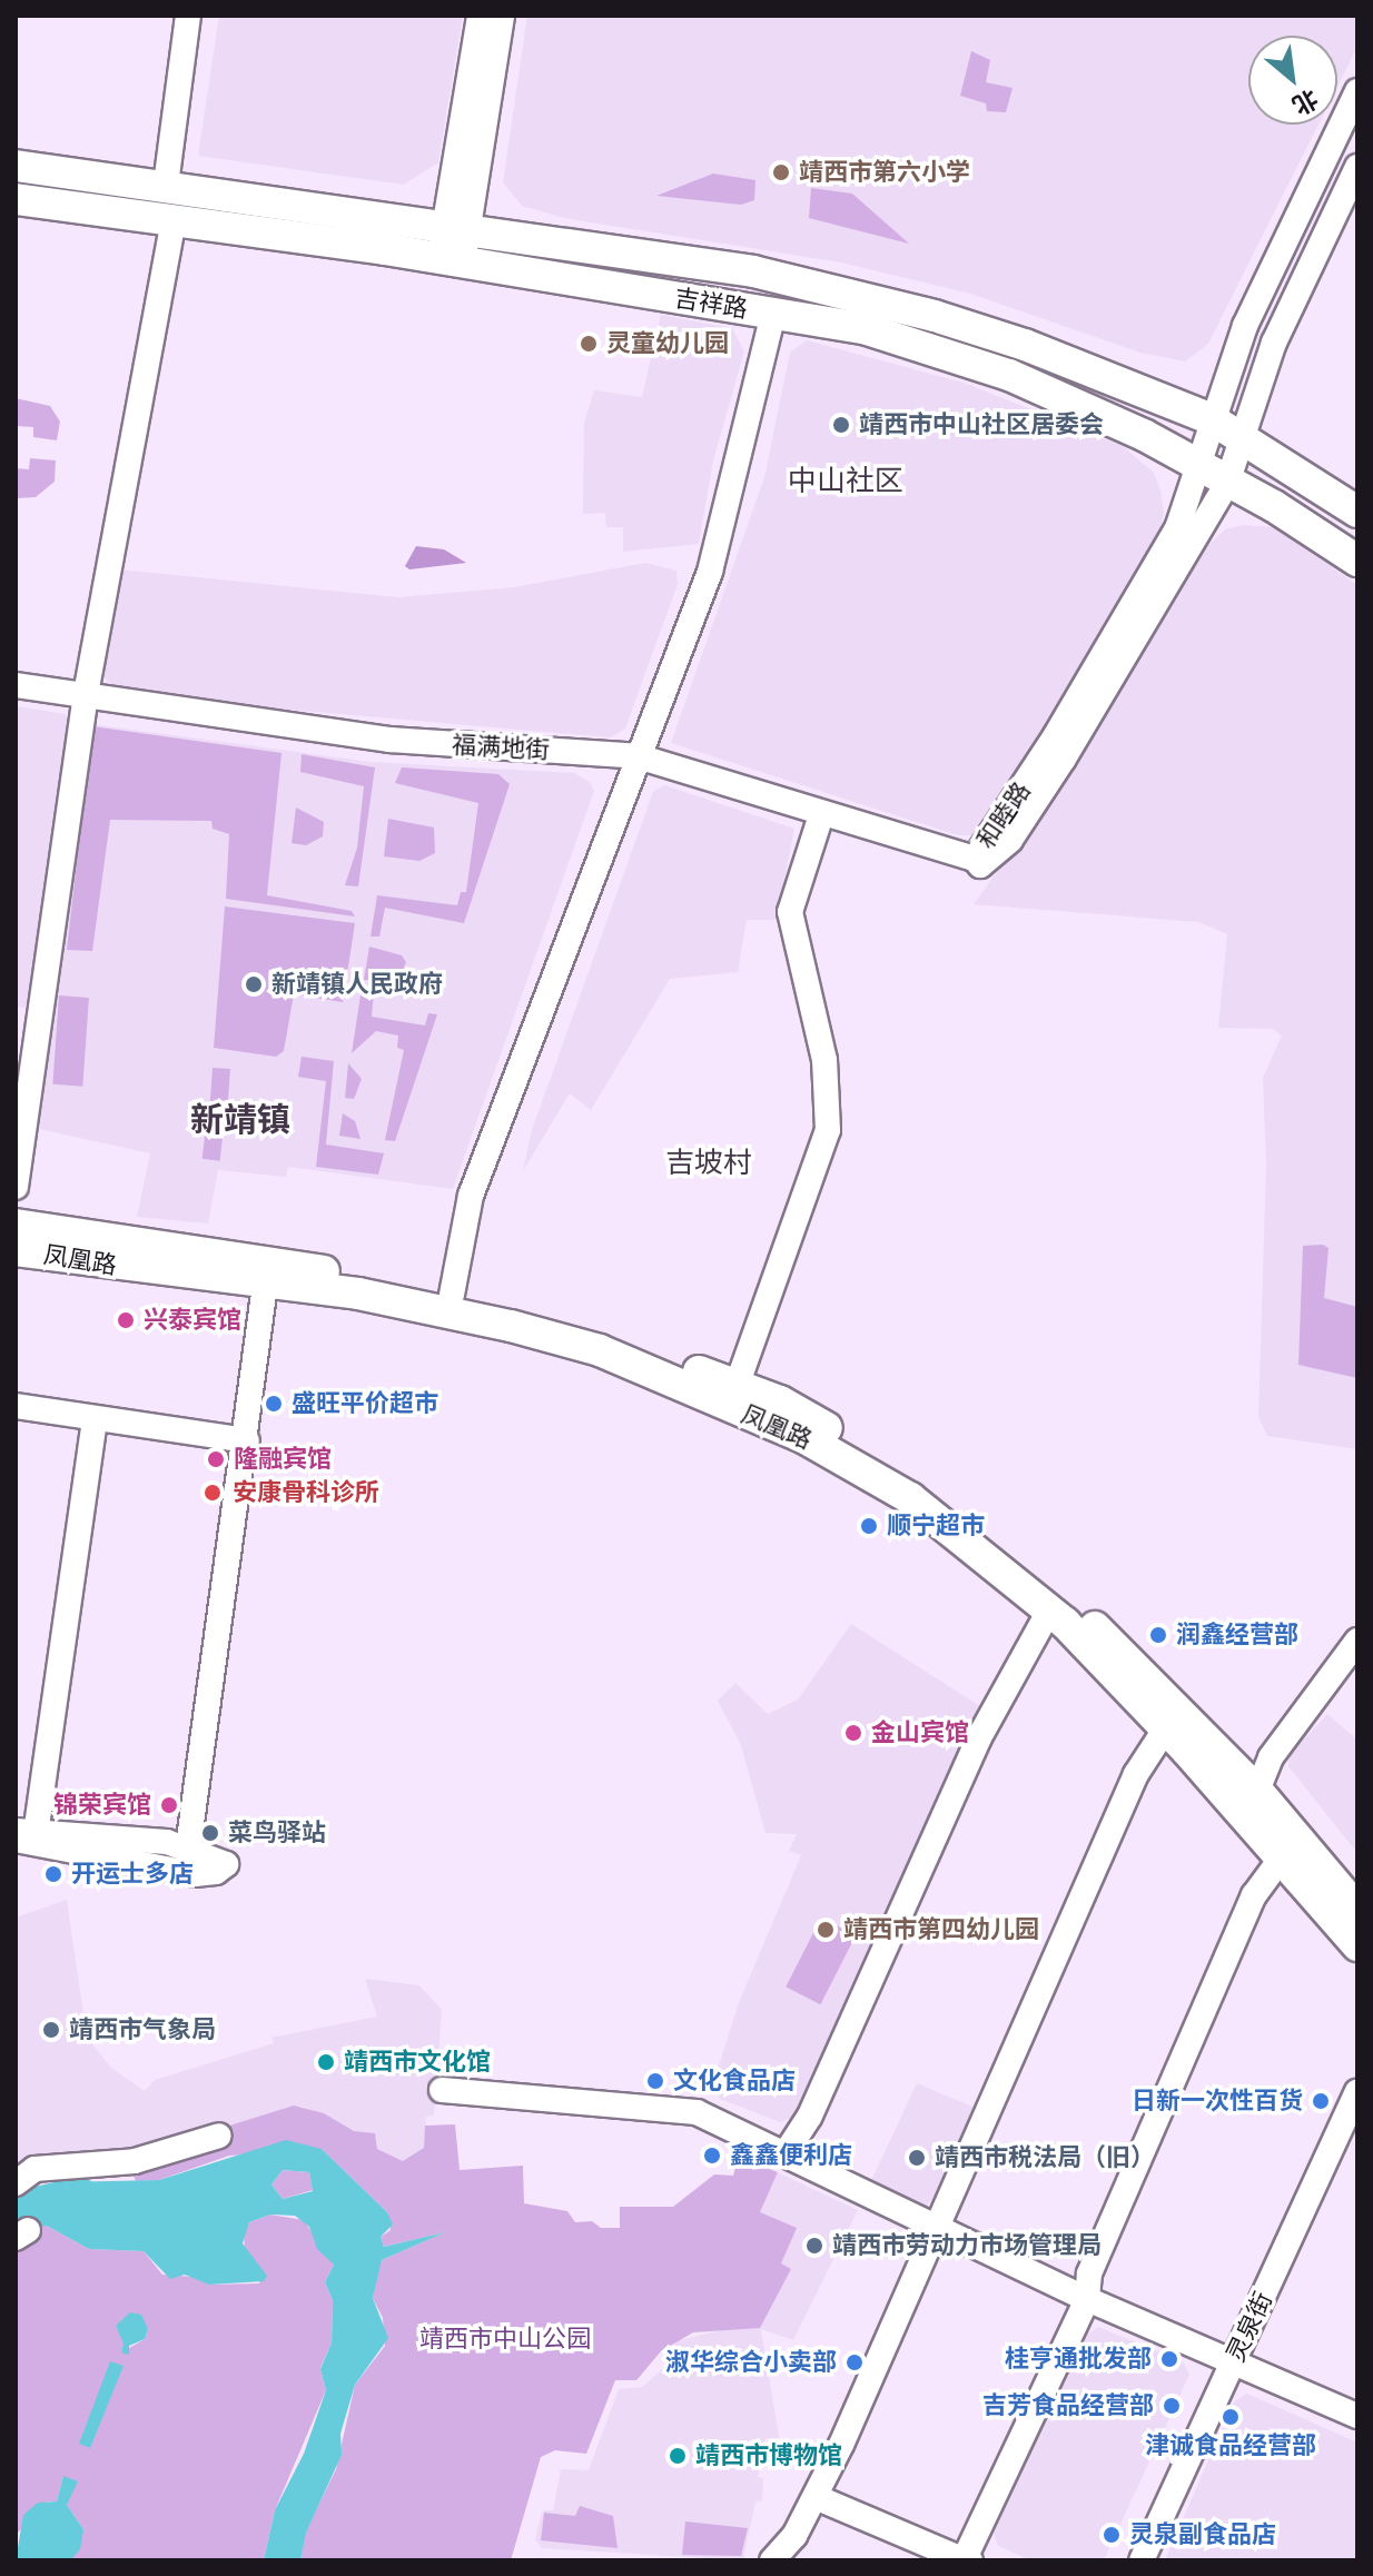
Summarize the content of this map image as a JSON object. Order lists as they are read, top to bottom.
{
  "streets": {
    "main road": ["吉祥路", "凤凰路"],
    "street": ["福满地街", "和睦路", "灵泉街"]
  },
  "crossings": [
    ["吉祥路", "和睦路"],
    ["福满地街", "和睦路"]
  ],
  "districts": ["中山社区", "新靖镇", "吉坡村"],
  "parks": ["靖西市中山公园"],
  "places": [
    "靖西市第六小学",
    "灵童幼儿园",
    "靖西市中山社区居委会",
    "新靖镇人民政府",
    "兴泰宾馆",
    "盛旺平价超市",
    "隆融宾馆",
    "安康骨科诊所",
    "顺宁超市",
    "润鑫经营部",
    "金山宾馆",
    "锦荣宾馆",
    "菜鸟驿站",
    "开运士多店",
    "靖西市第四幼儿园",
    "靖西市气象局",
    "靖西市文化馆",
    "文化食品店",
    "日新一次性百货",
    "鑫鑫便利店",
    "靖西市税法局（旧）",
    "靖西市劳动力市场管理局",
    "桂亨通批发部",
    "淑华综合小卖部",
    "吉芳食品经营部",
    "津诚食品经营部",
    "靖西市博物馆",
    "灵泉副食品店"
  ],
  "north": "bottom right"
}
